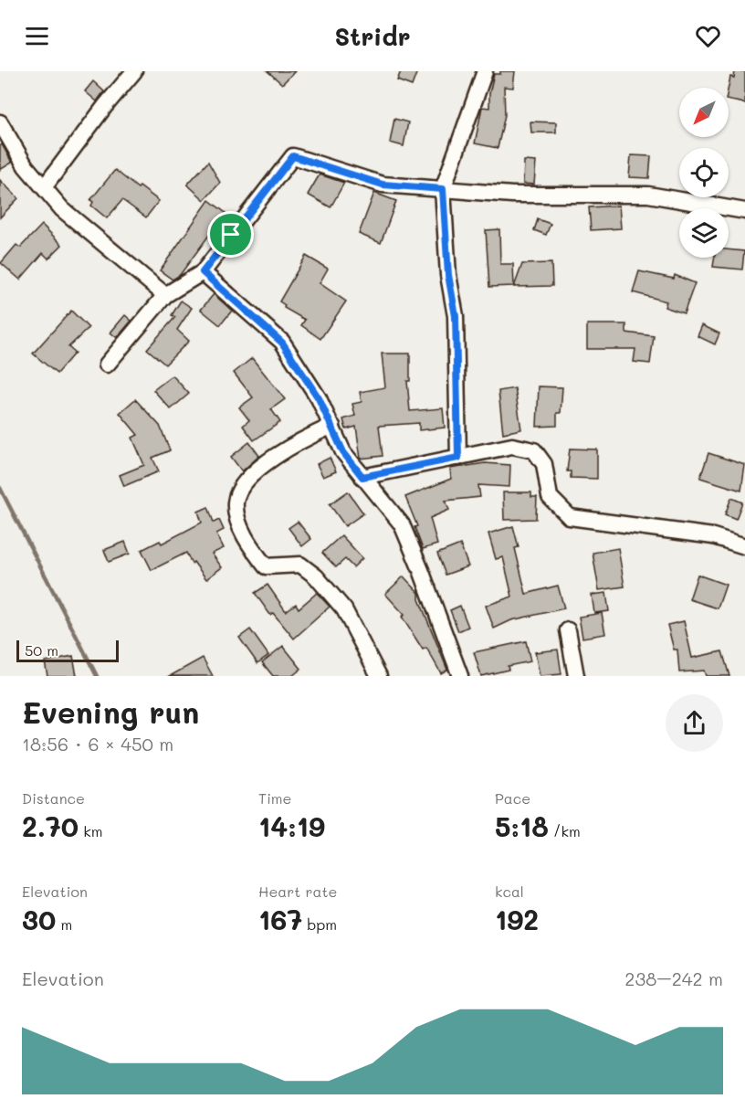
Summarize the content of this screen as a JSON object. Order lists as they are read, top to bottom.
{
  "scale_bar": "50 m",
  "north": "bottom left",
  "page": {
    "header": "Stridr",
    "scale": "50 m",
    "heading": ["Evening run", "18:56 · 6 × 450 m"],
    "stats": [
      ["Distance", "2.70 km"],
      ["Time", "14:19"],
      ["Pace", "5:18 /km"],
      ["Elevation", "30 m"],
      ["Heart rate", "167 bpm"],
      ["kcal", "192"]
    ],
    "chart": ["Elevation", "238–242 m"]
  }
}
